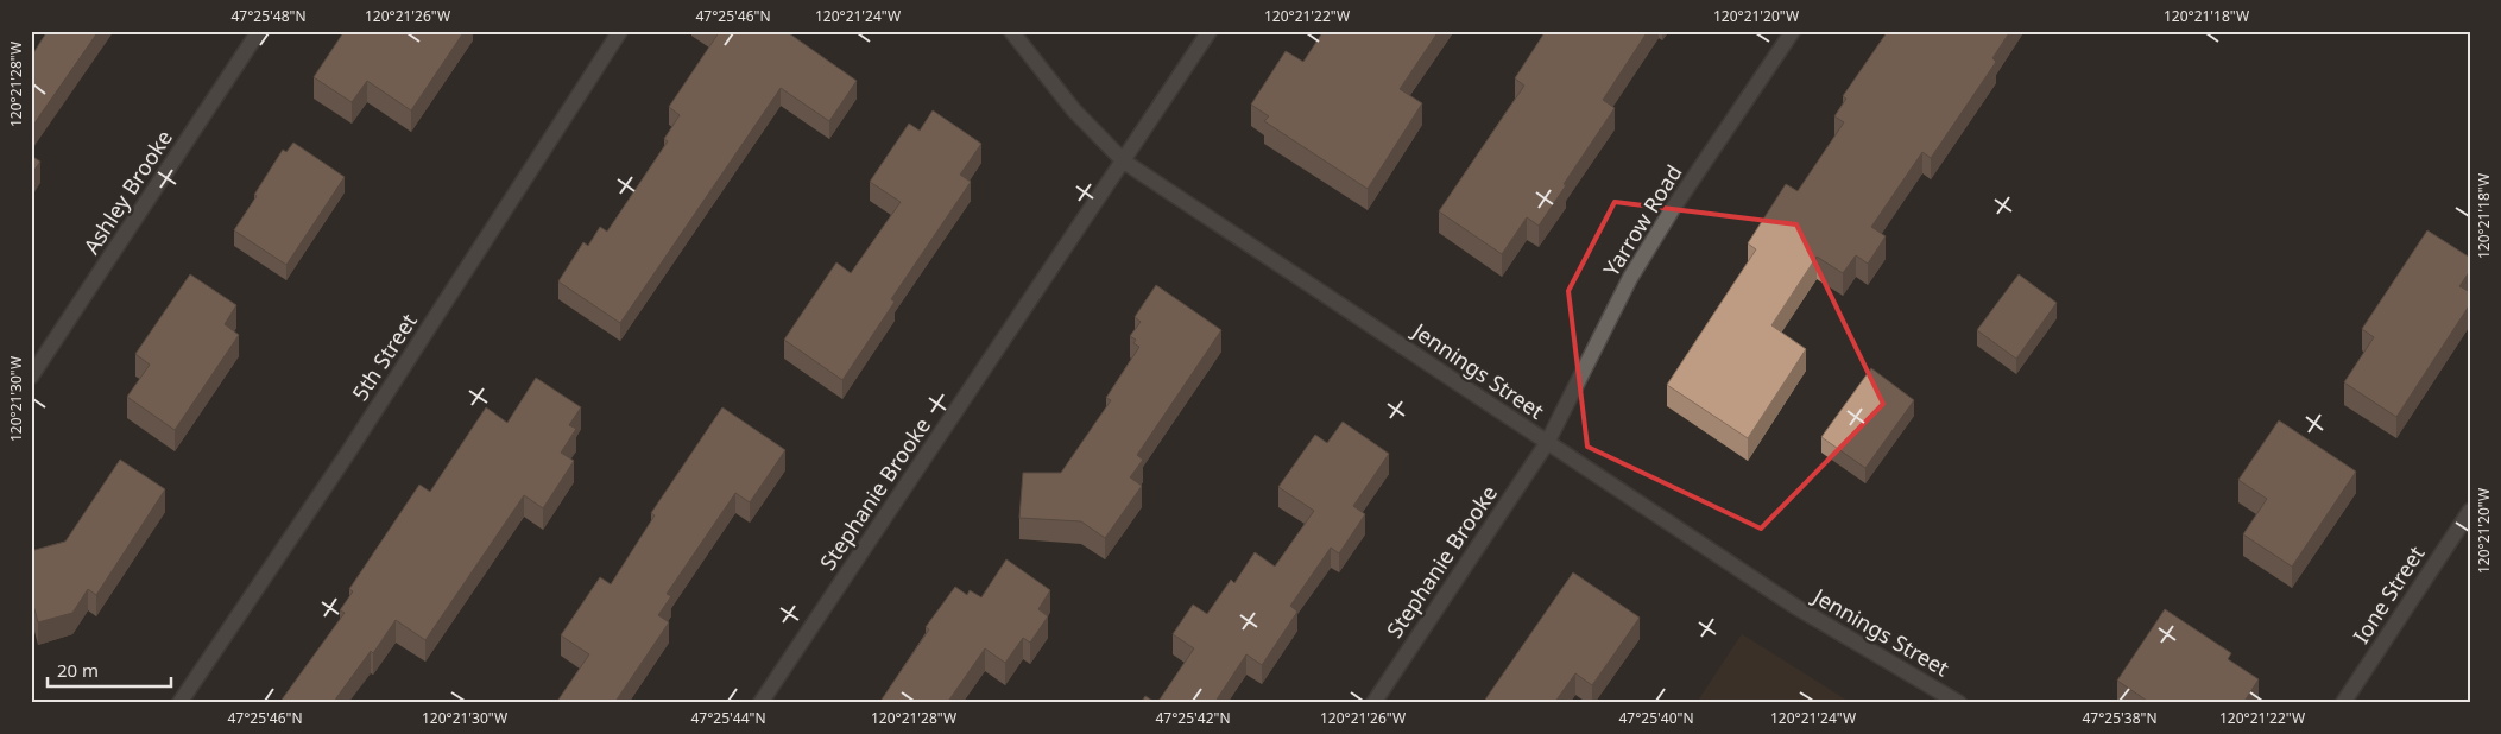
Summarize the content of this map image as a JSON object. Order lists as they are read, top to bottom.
{
  "streets": {
    "street": [
      "Ashley Brooke",
      "Yarrow Road",
      "5th Street",
      "Jennings Street",
      "Stephanie Brooke",
      "Ione Street"
    ]
  },
  "crossings": [
    ["Yarrow Road", "Jennings Street"],
    ["Yarrow Road", "Stephanie Brooke"],
    ["Jennings Street", "Stephanie Brooke"]
  ],
  "scale_bar": "20 m",
  "coordinates": [
    "47°25'48\"N",
    "120°21'26\"W",
    "47°25'46\"N",
    "120°21'24\"W",
    "120°21'22\"W",
    "120°21'20\"W",
    "120°21'18\"W",
    "120°21'28\"W",
    "120°21'30\"W",
    "47°25'44\"N",
    "47°25'42\"N",
    "47°25'40\"N",
    "47°25'38\"N"
  ]
}
